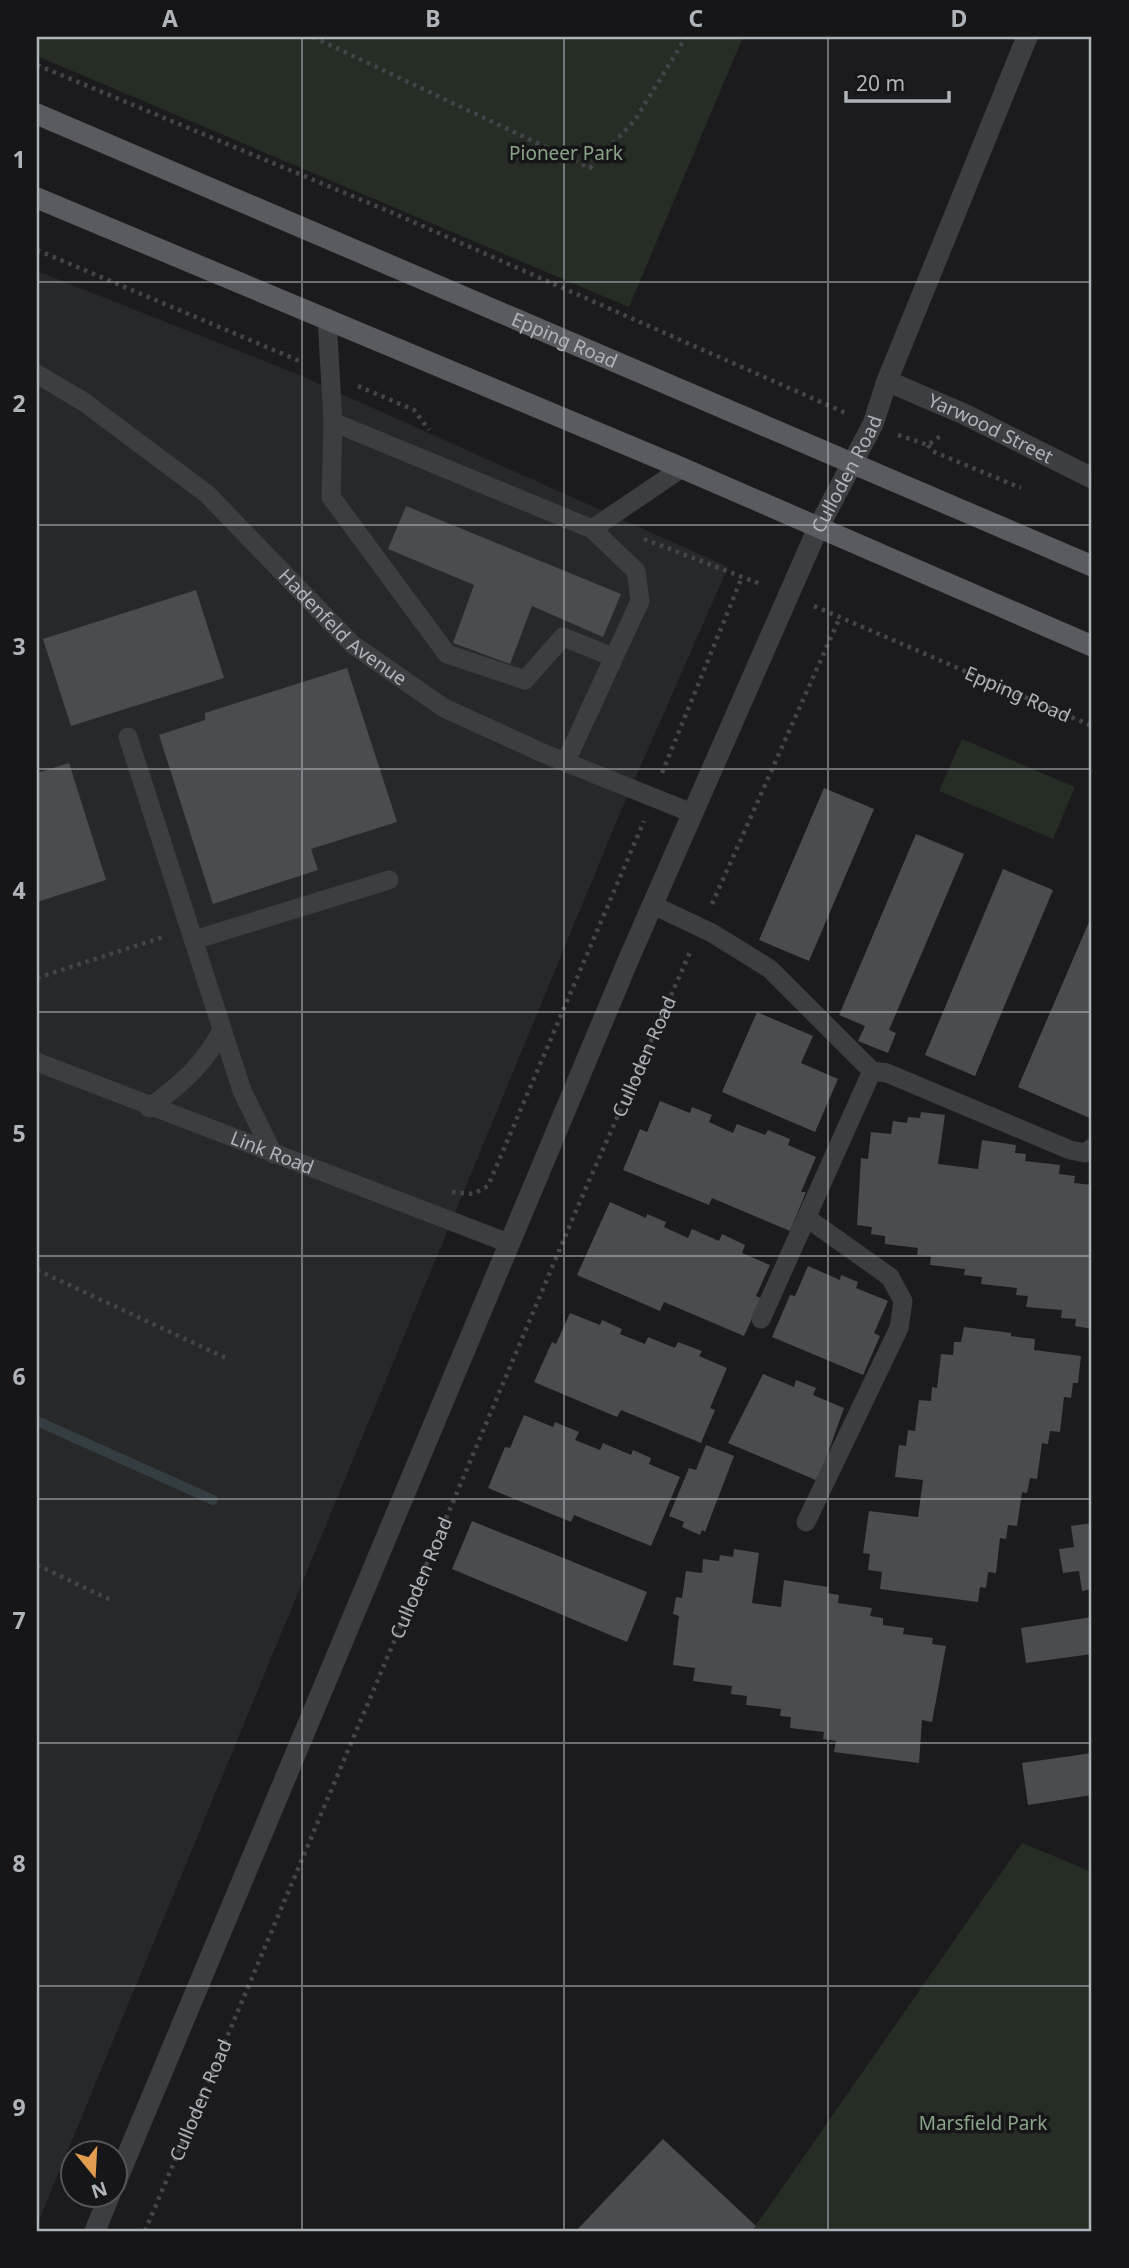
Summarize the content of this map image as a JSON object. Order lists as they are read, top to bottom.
{
  "streets": {
    "main road": ["Epping Road"],
    "street": ["Yarwood Street", "Culloden Road"],
    "lane": ["Hadenfeld Avenue", "Link Road"]
  },
  "crossings": [
    ["Epping Road", "Culloden Road"],
    ["Yarwood Street", "Culloden Road"],
    ["Culloden Road", "Hadenfeld Avenue"],
    ["Culloden Road", "Link Road"]
  ],
  "parks": ["Pioneer Park", "Marsfield Park"],
  "scale_bar": "20 m",
  "north": "bottom",
  "grid": {
    "columns": [
      "A",
      "B",
      "C",
      "D"
    ],
    "rows": [
      "1",
      "2",
      "3",
      "4",
      "5",
      "6",
      "7",
      "8",
      "9"
    ]
  }
}
